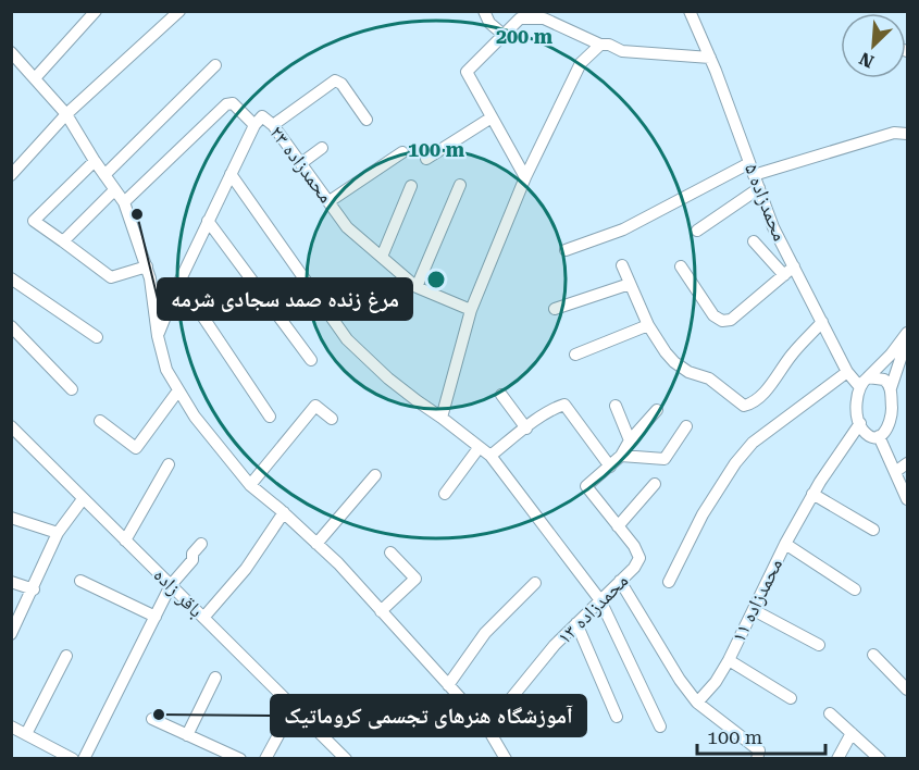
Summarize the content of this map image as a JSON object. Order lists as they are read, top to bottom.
{
  "streets": {
    "street": [
      "محمدزاده ۲۳",
      "محمدزاده ۵",
      "باقر زاده",
      "محمدزاده ۱۱",
      "محمدزاده ۱۳"
    ]
  },
  "crossings": [
    ["محمدزاده ۵", "محمدزاده ۱۱"]
  ],
  "places": ["مرغ زنده صمد سجادی شرمه", "آموزشگاه هنرهای تجسمی کروماتیک"],
  "scale_bar": "100 m",
  "north": "bottom left",
  "rings": ["200 m", "100 m"]
}
